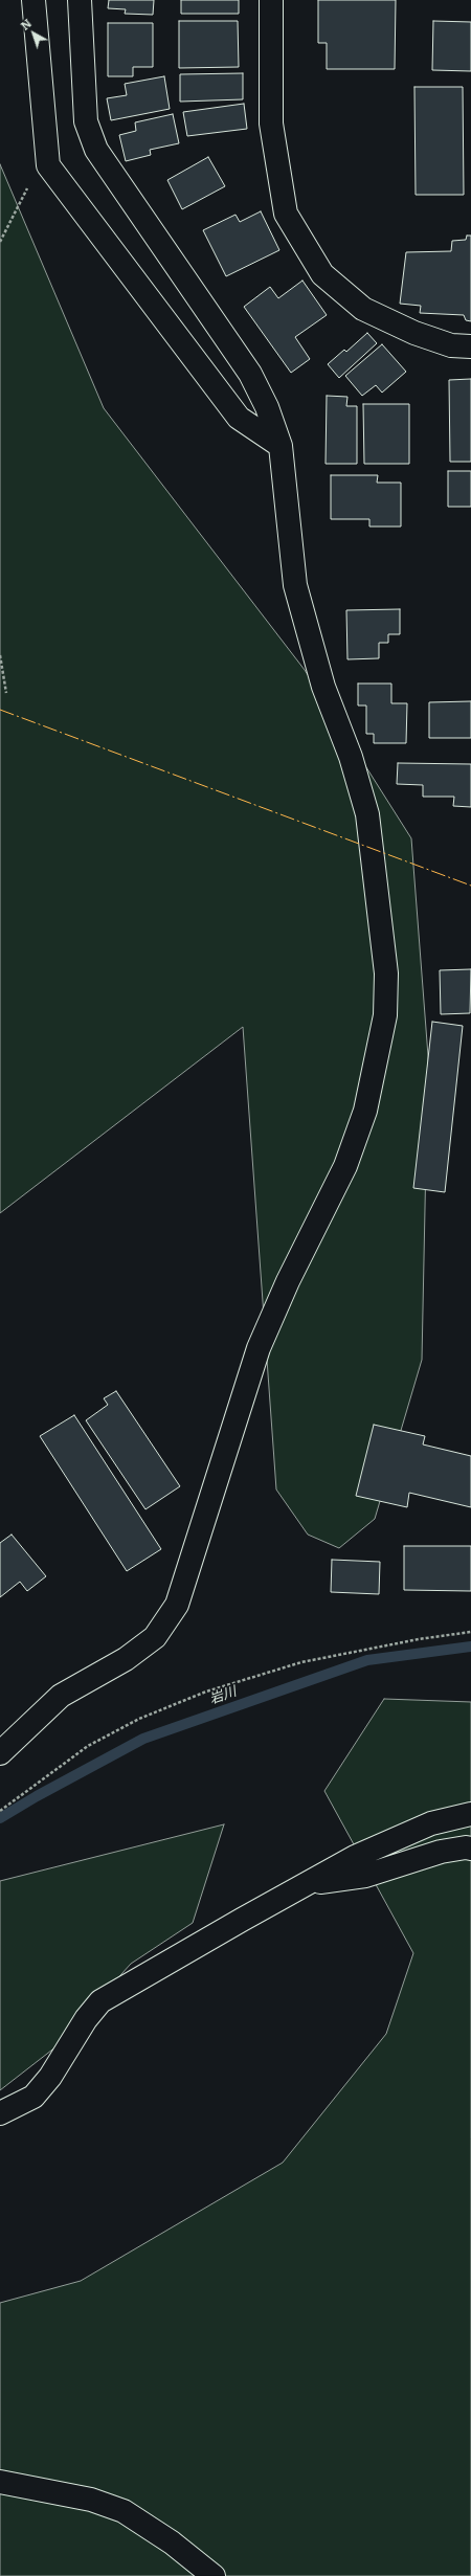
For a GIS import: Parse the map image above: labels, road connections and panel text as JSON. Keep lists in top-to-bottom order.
{
  "water": ["岩川"],
  "north": "top left"
}
